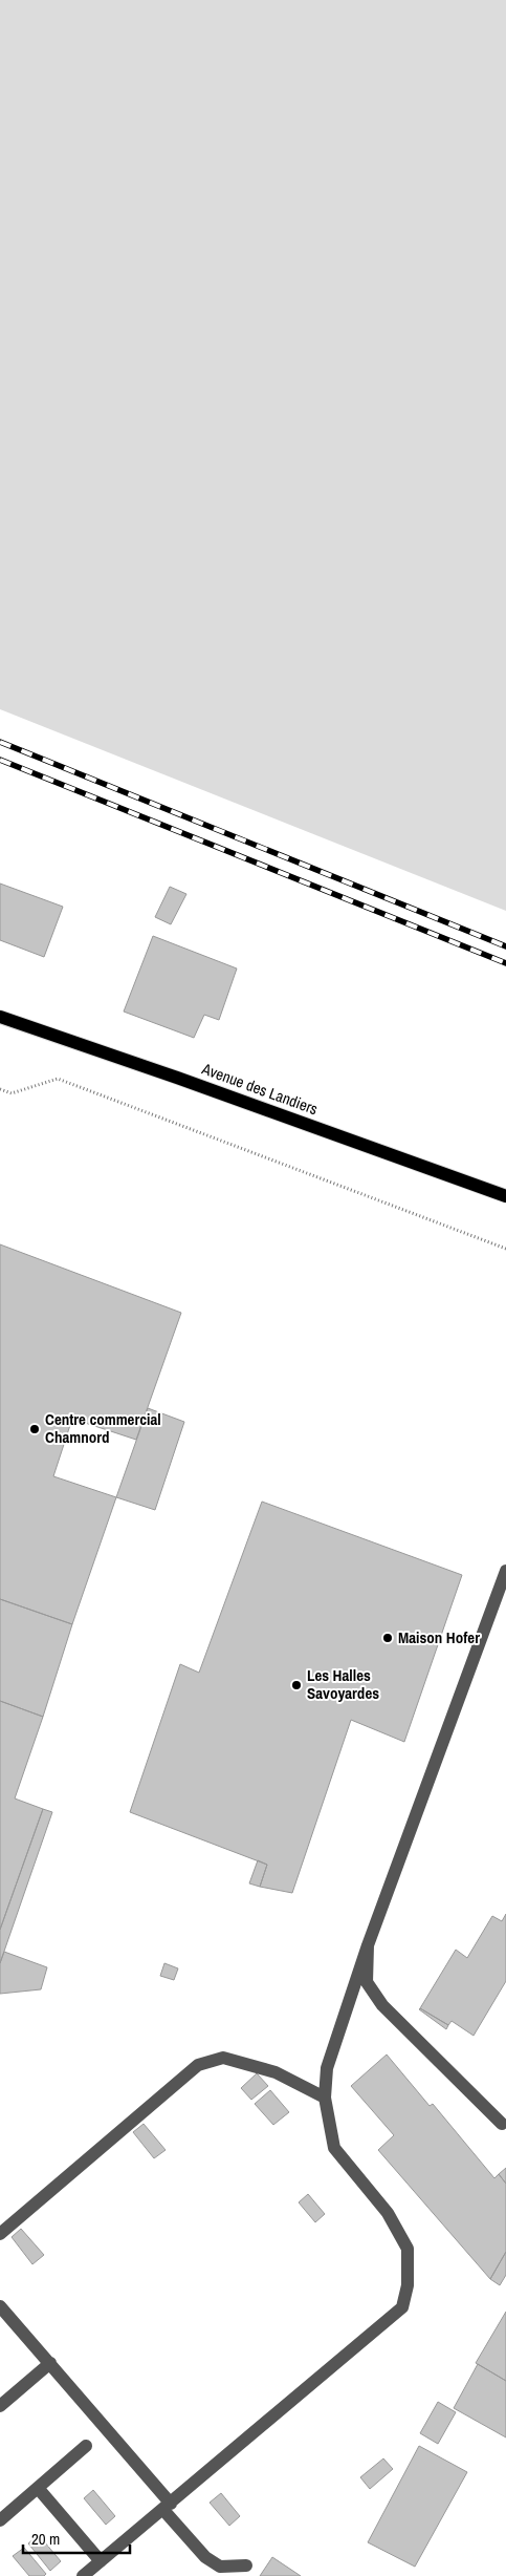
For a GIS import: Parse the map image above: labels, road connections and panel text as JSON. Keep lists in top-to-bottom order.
{
  "streets": {
    "main road": ["Avenue des Landiers"]
  },
  "places": ["Centre commercial Chamnord", "Maison Hofer", "Les Halles Savoyardes"],
  "scale_bar": "20 m"
}
